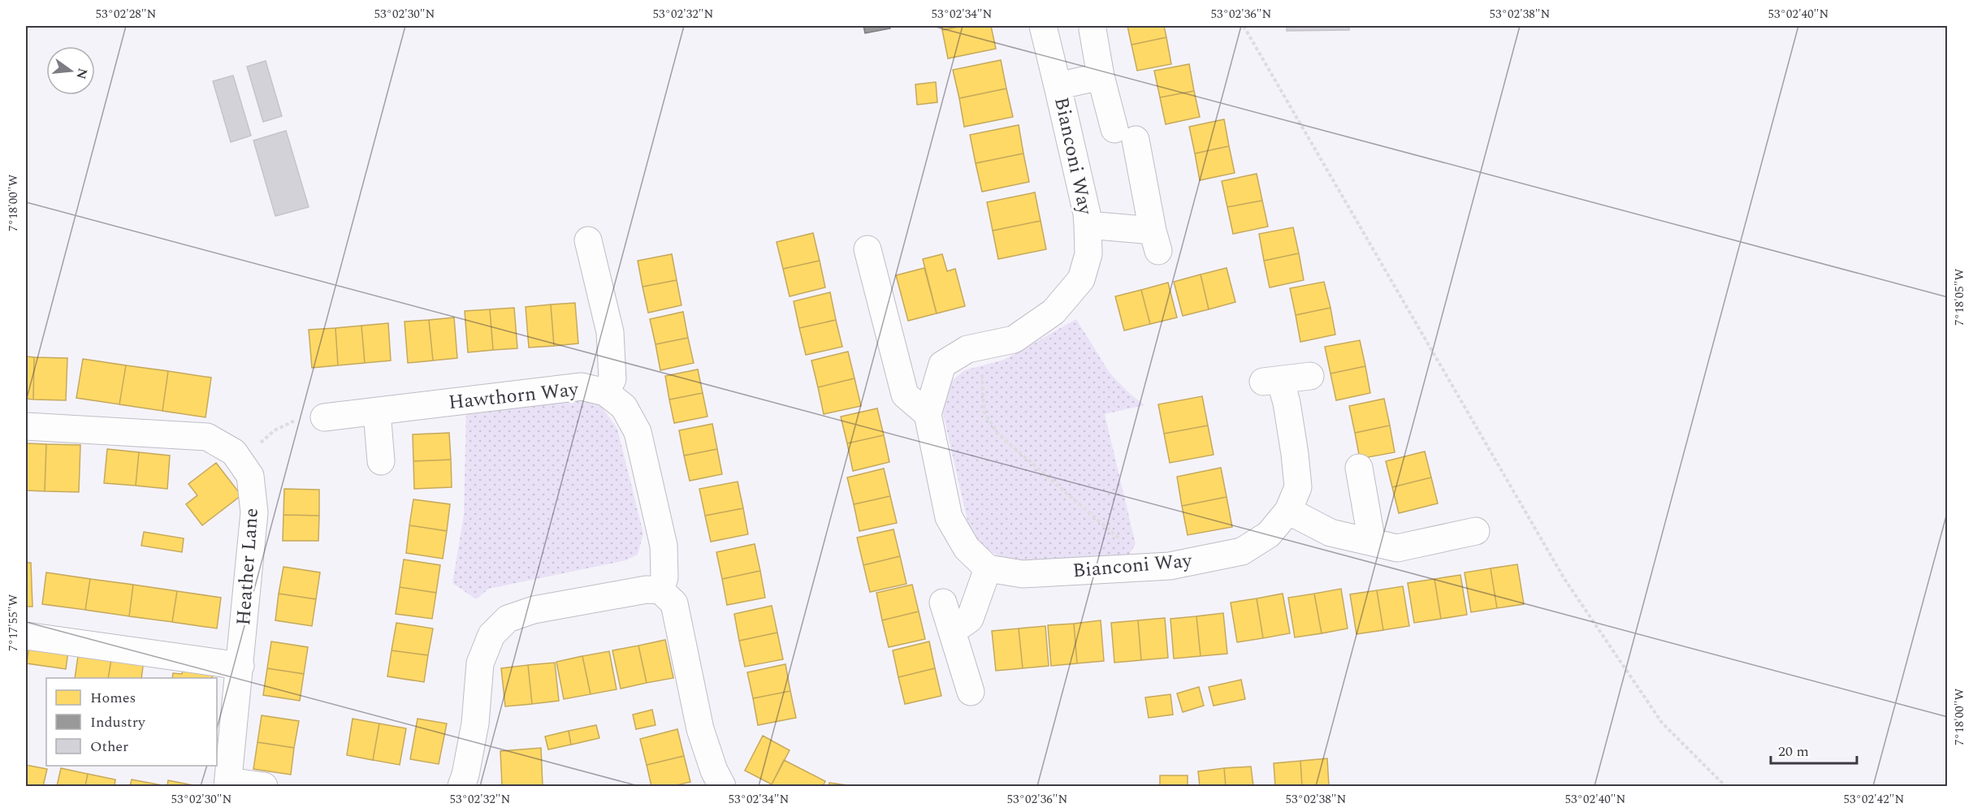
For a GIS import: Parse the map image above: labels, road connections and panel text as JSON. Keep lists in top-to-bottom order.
{
  "streets": {
    "street": ["Bianconi Way", "Hawthorn Way", "Heather Lane"]
  },
  "legend": ["Homes", "Industry", "Other"],
  "scale_bar": "20 m",
  "north": "right",
  "coordinates": [
    "53°02'28\"N",
    "53°02'30\"N",
    "53°02'32\"N",
    "53°02'34\"N",
    "53°02'36\"N",
    "53°02'38\"N",
    "53°02'40\"N",
    "7°18'00\"W",
    "7°18'05\"W",
    "7°17'55\"W",
    "53°02'42\"N"
  ]
}
